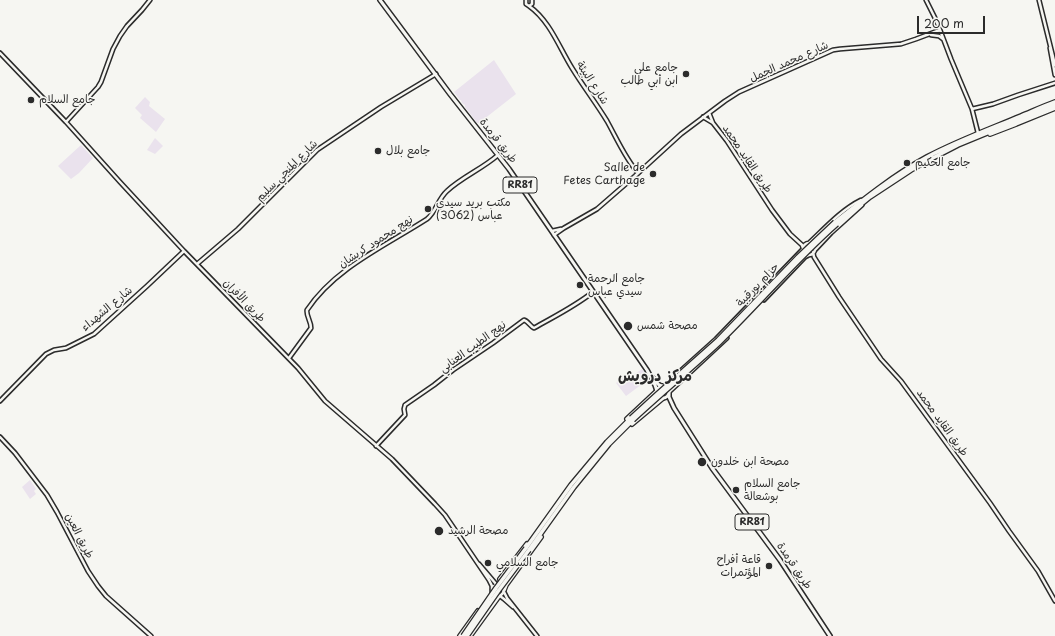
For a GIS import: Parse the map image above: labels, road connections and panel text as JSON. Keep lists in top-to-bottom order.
{
  "streets": {
    "highway": ["حزام بورقيبة"],
    "main road": ["طريق قرمدة", "RR81"],
    "street": [
      "شارع محمد الجمل",
      "شارع البيئة",
      "طريق القايد محمد",
      "شارع المنجي سليم",
      "نهج محمود كريشان",
      "طريق الأفران",
      "شارع الشهداء",
      "نهج الطيب العنابي",
      "طريق العين"
    ]
  },
  "crossings": [
    ["شارع محمد الجمل", "شارع البيئة"],
    ["شارع محمد الجمل", "طريق قرمدة"],
    ["شارع محمد الجمل", "طريق القايد محمد"],
    ["طريق قرمدة", "شارع المنجي سليم"],
    ["طريق قرمدة", "RR81"],
    ["طريق قرمدة", "نهج محمود كريشان"],
    ["طريق قرمدة", "حزام بورقيبة"],
    ["طريق قرمدة", "نهج الطيب العنابي"],
    ["طريق القايد محمد", "حزام بورقيبة"],
    ["شارع المنجي سليم", "طريق الأفران"],
    ["RR81", "حزام بورقيبة"],
    ["نهج محمود كريشان", "طريق الأفران"],
    ["طريق الأفران", "شارع الشهداء"],
    ["طريق الأفران", "نهج الطيب العنابي"]
  ],
  "districts": ["مركز درويش"],
  "places": [
    "جامع علي ابن أبي طالب",
    "جامع السلام",
    "جامع بلال",
    "جامع الحكيم",
    "Salle de Fetes Carthage",
    "مكتب بريد سيدي عباس (3062)",
    "جامع الرحمة سيدي عباس",
    "مصحة شمس",
    "مصحة ابن خلدون",
    "جامع السلام بوشعالة",
    "مصحة الرشيد",
    "جامع السلامي",
    "قاعة أفراح المؤتمرات"
  ],
  "scale_bar": "200 m"
}
